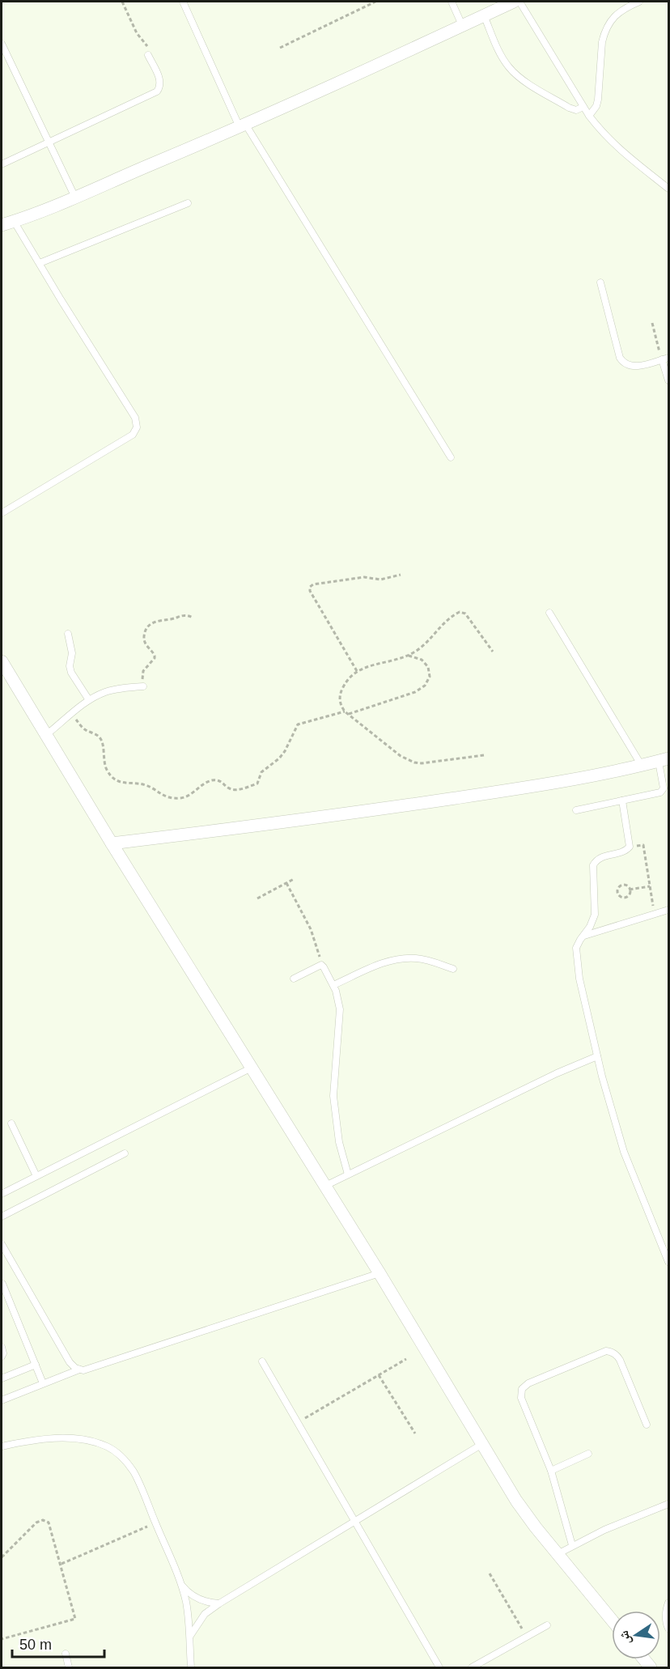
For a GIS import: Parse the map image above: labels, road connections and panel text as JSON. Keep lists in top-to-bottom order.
{
  "scale_bar": "50 m",
  "north": "left"
}
